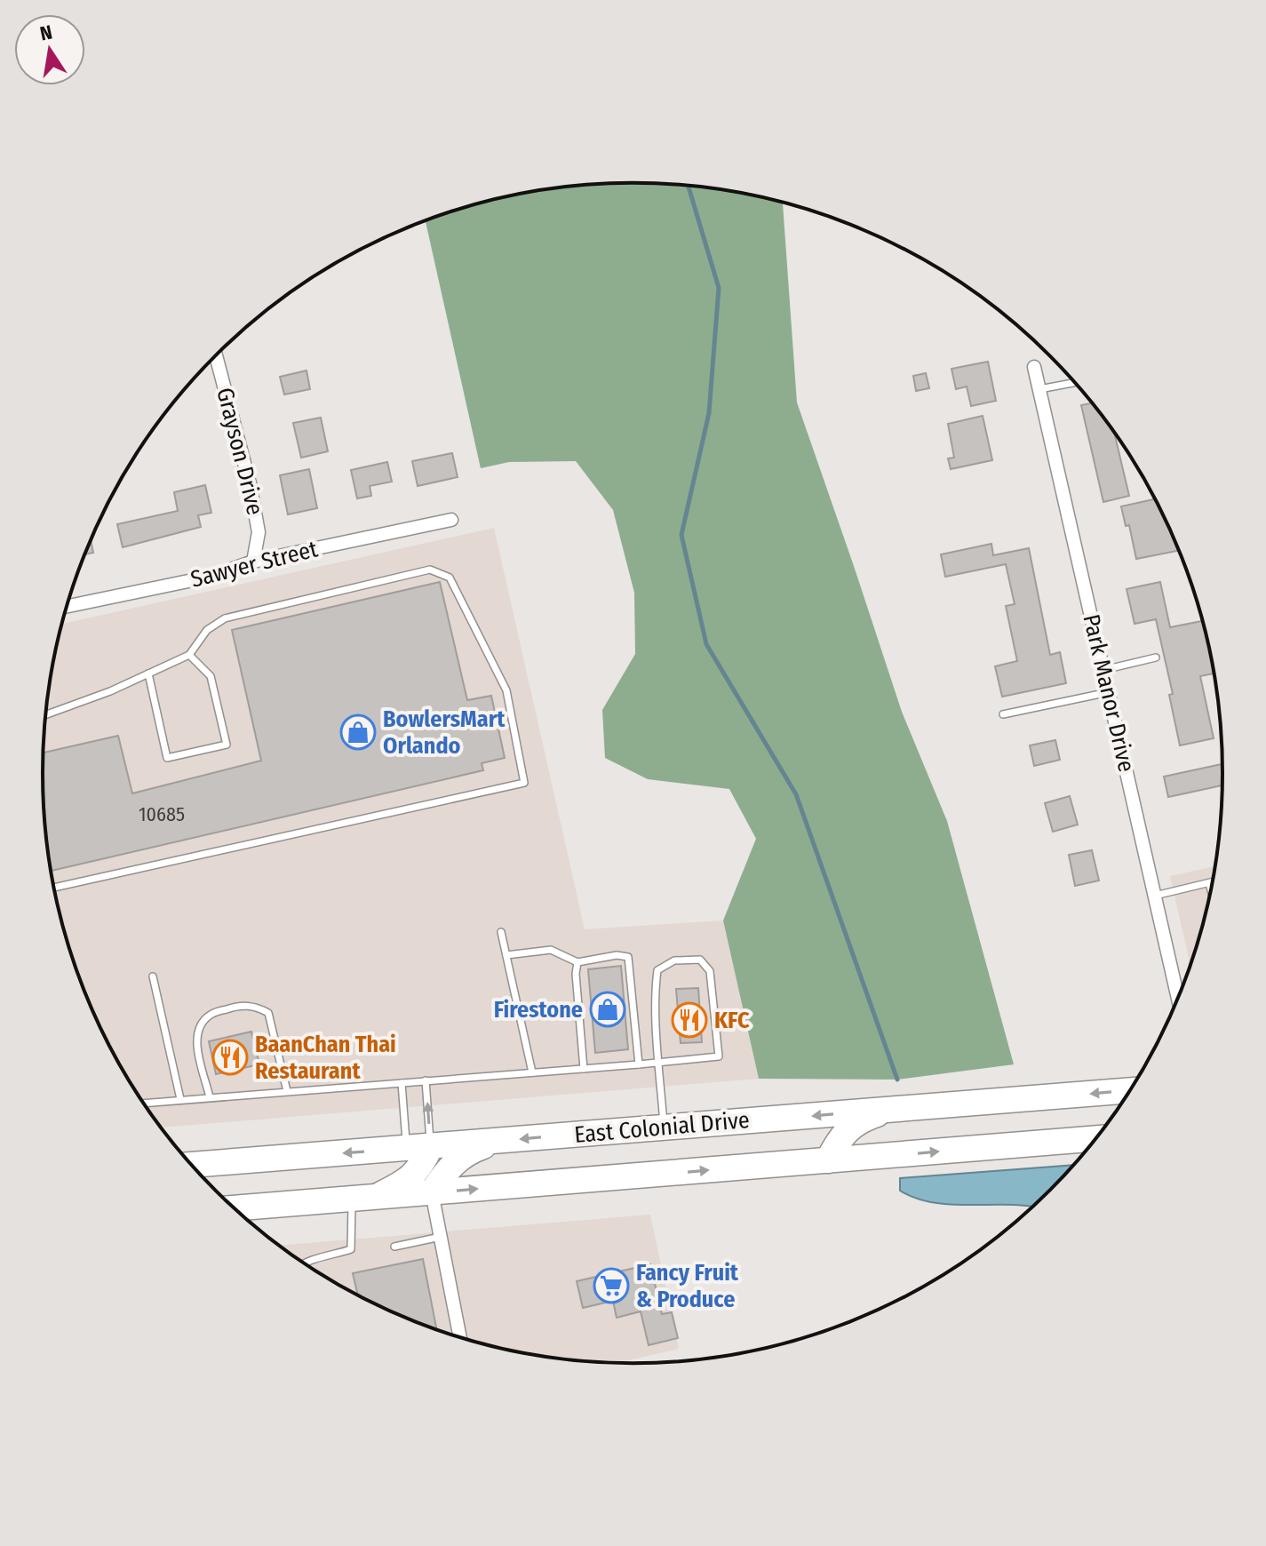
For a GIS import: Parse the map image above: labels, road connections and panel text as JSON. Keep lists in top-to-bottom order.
{
  "streets": {
    "highway": ["East Colonial Drive"],
    "street": ["Grayson Drive", "Sawyer Street", "Park Manor Drive"]
  },
  "crossings": [
    ["Grayson Drive", "Sawyer Street"]
  ],
  "places": {
    "shop": ["BowlersMart Orlando", "Firestone"],
    "restaurant": ["KFC", "BaanChan Thai Restaurant"],
    "supermarket": ["Fancy Fruit & Produce"]
  },
  "house_numbers": ["10685"],
  "north": "top"
}
